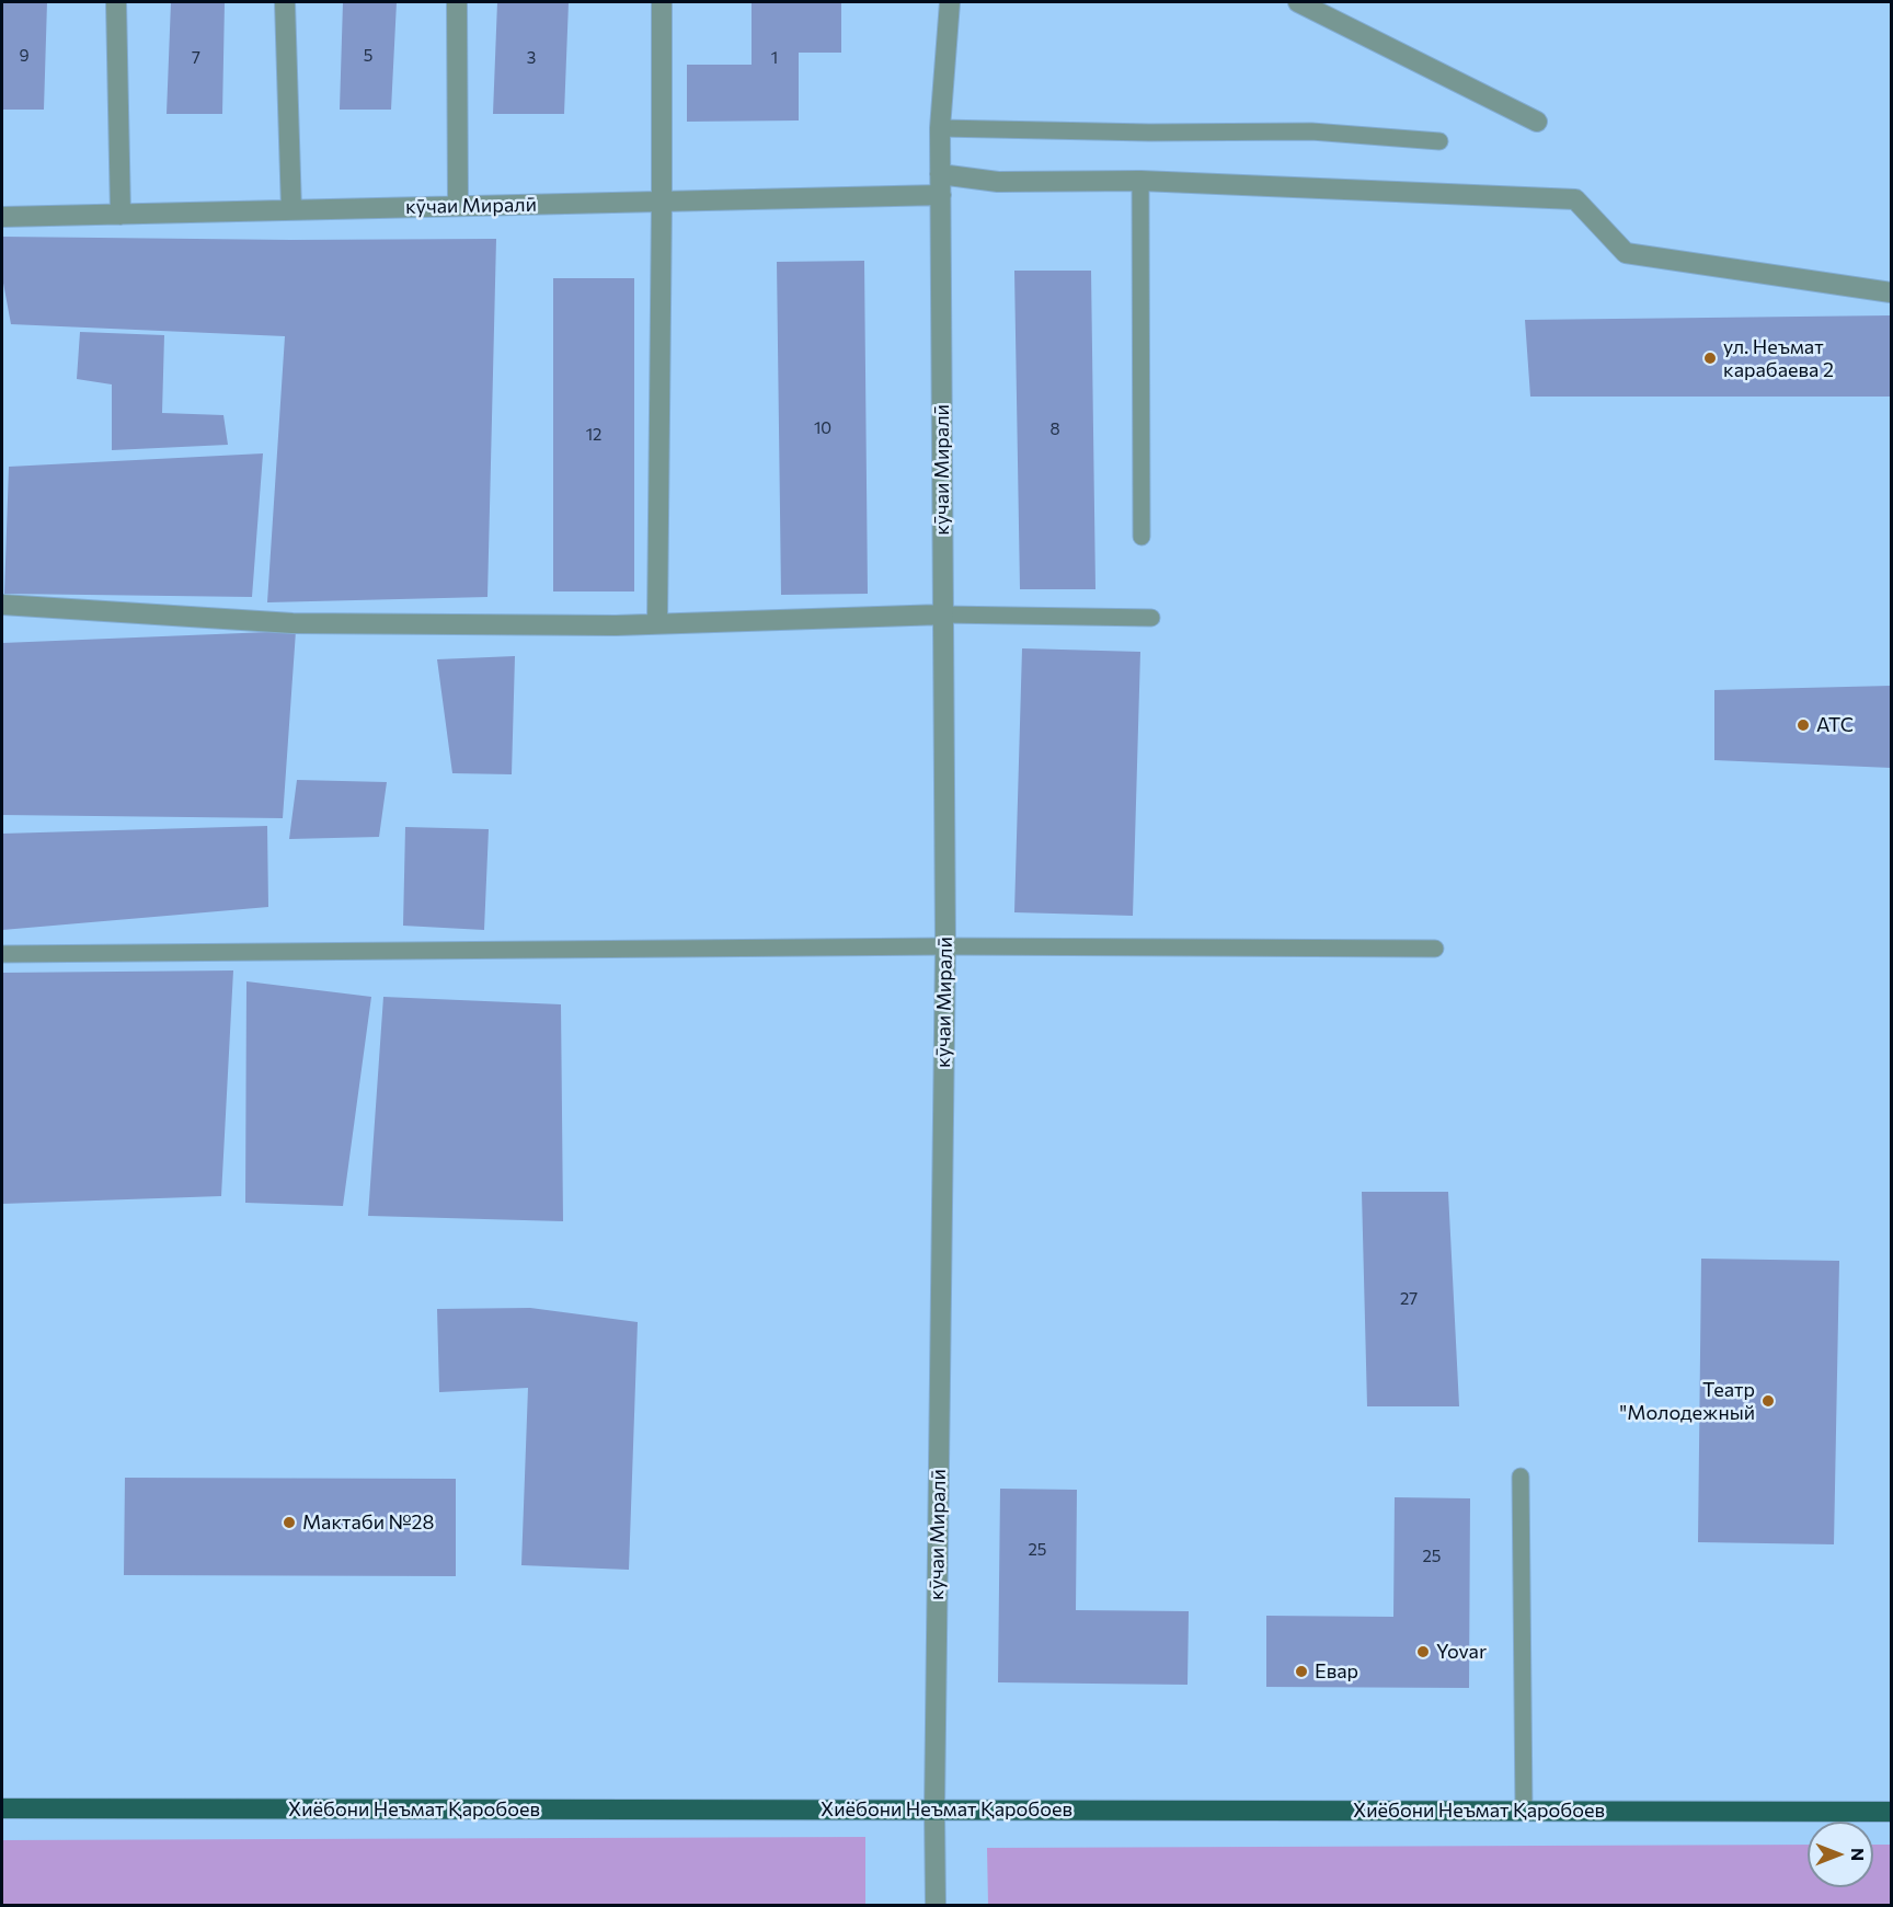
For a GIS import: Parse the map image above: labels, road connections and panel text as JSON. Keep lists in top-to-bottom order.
{
  "streets": {
    "highway": ["Хиёбони Неъмат Қаробоев"],
    "street": ["кӯчаи Миралӣ"]
  },
  "crossings": [
    ["кӯчаи Миралӣ", "Хиёбони Неъмат Қаробоев"]
  ],
  "places": [
    "ул. Неъмат карабаева 2",
    "АТС",
    "Театр \"Молодежный",
    "Мактаби №28",
    "Yovar",
    "Евар"
  ],
  "house_numbers": [
    "9",
    "5",
    "7",
    "3",
    "1",
    "10",
    "8",
    "12",
    "27",
    "25",
    "25"
  ],
  "north": "right"
}
